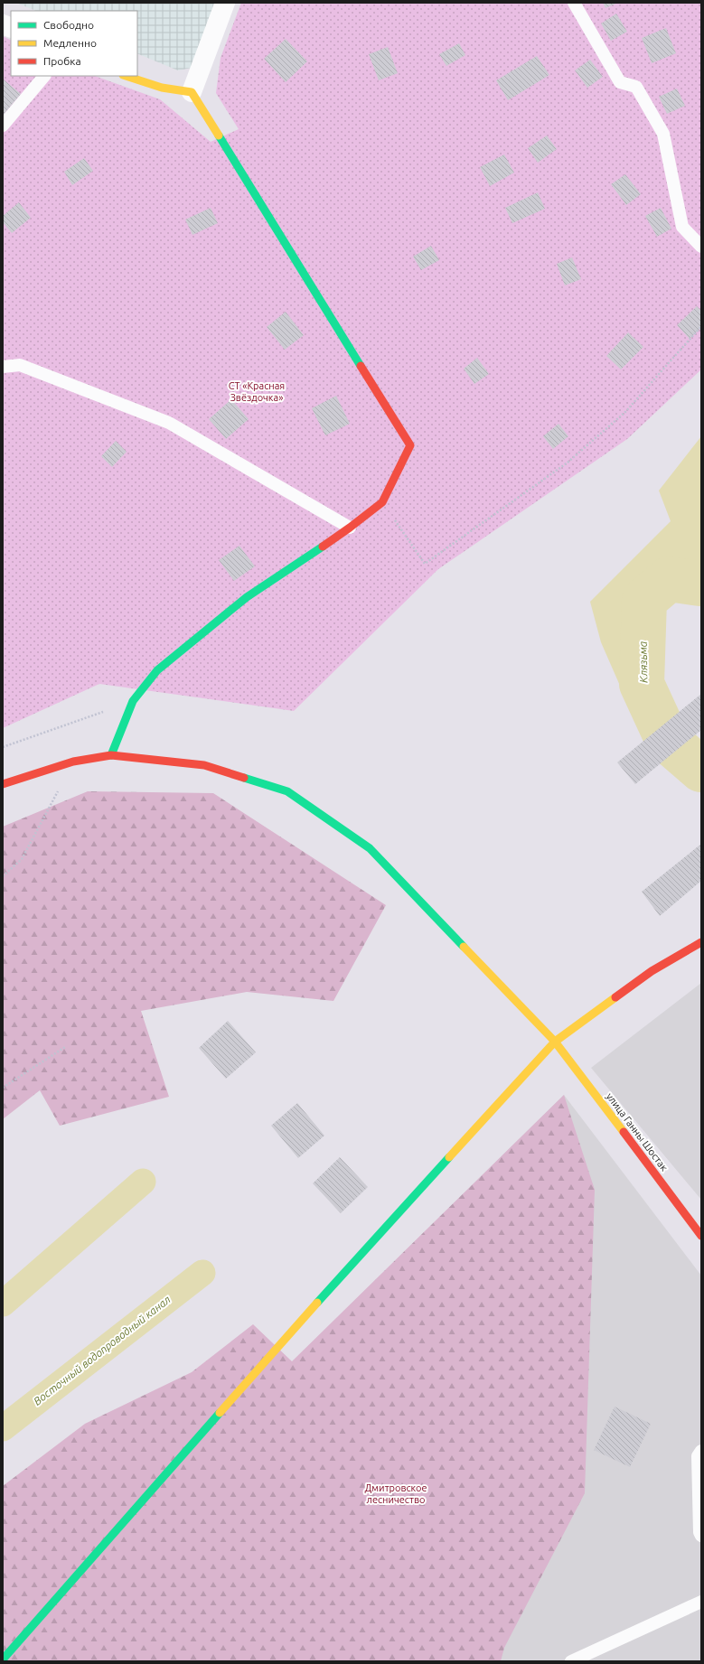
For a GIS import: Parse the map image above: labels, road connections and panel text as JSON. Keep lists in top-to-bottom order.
{
  "streets": {
    "street": ["улица Ганны Шостак"]
  },
  "water": ["Клязьма", "Восточный водопроводный канал"],
  "parks": ["СТ «Красная Звёздочка»", "Дмитровское лесничество"],
  "legend": ["Свободно", "Медленно", "Пробка"]
}
